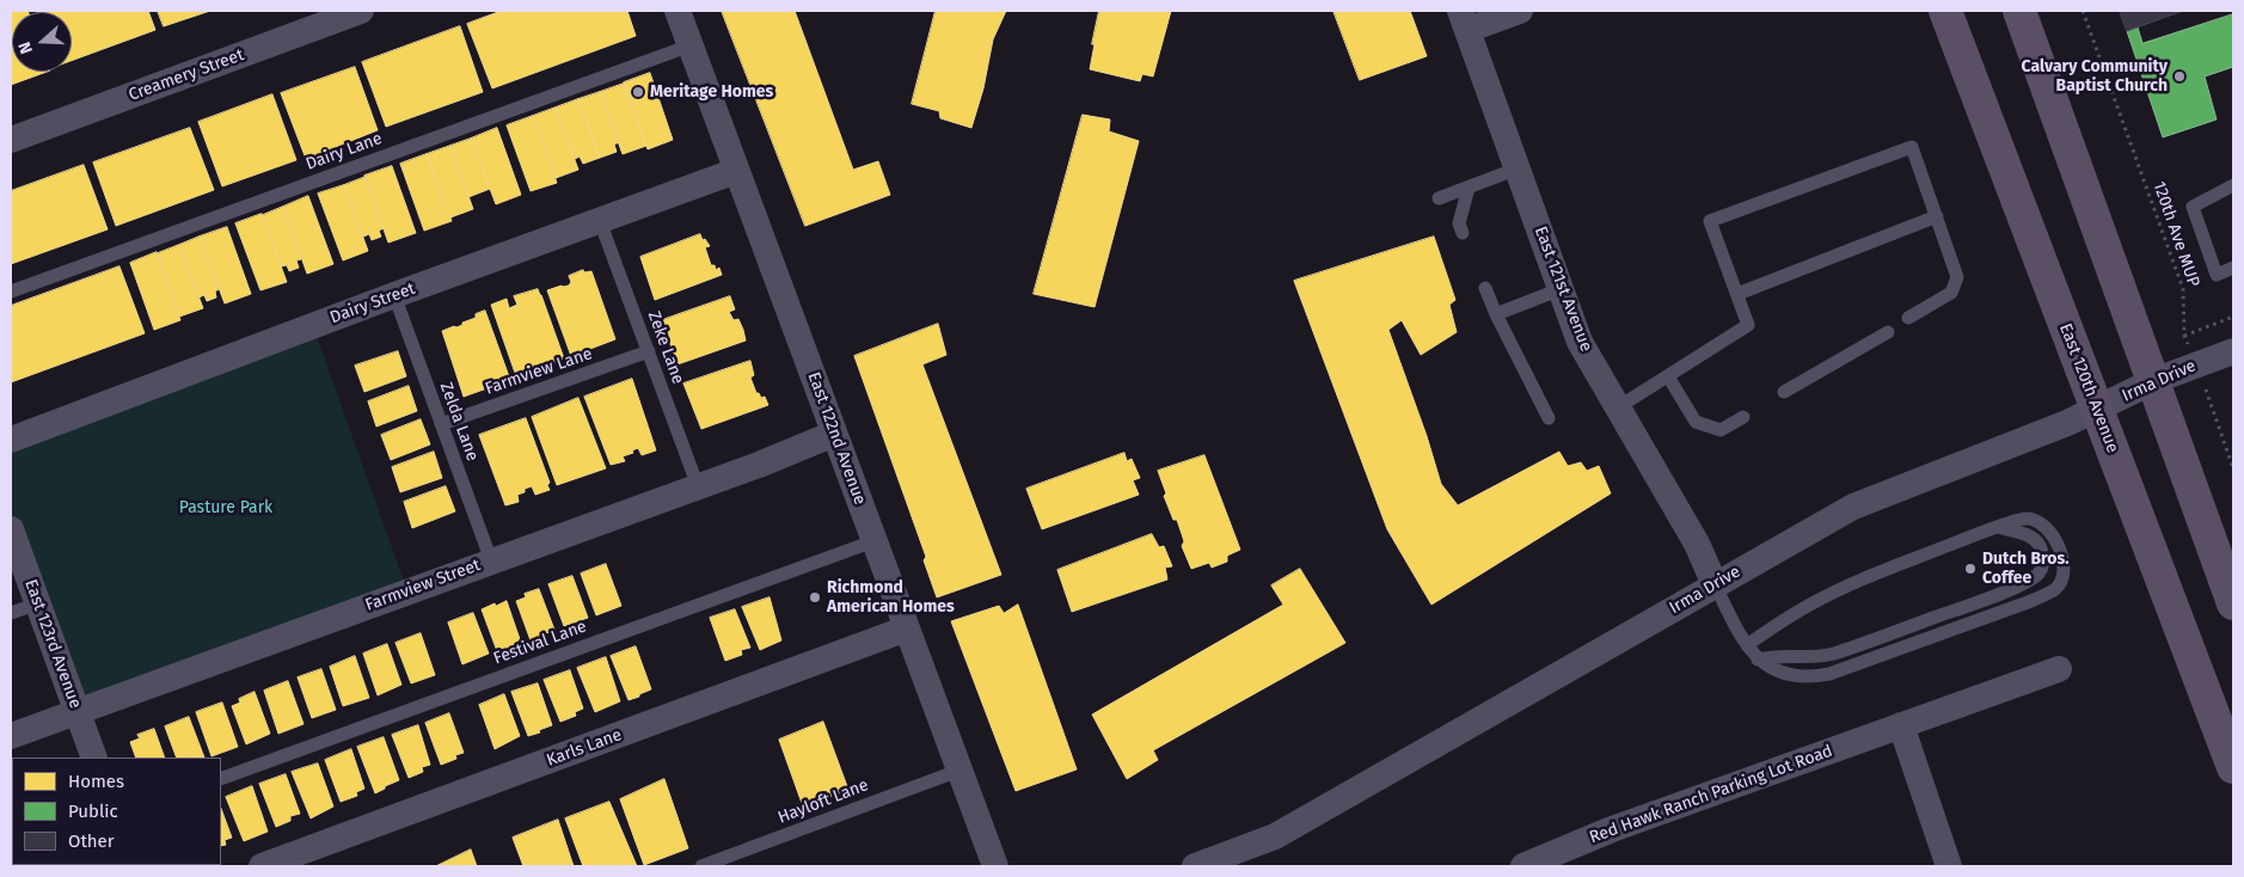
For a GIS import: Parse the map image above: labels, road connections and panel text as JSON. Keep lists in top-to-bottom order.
{
  "streets": {
    "main road": ["East 120th Avenue"],
    "street": [
      "Creamery Street",
      "East 121st Avenue",
      "Dairy Street",
      "Irma Drive",
      "East 122nd Avenue",
      "Farmview Street",
      "East 123rd Avenue",
      "Karls Lane",
      "Red Hawk Ranch Parking Lot Road"
    ],
    "lane": [
      "Dairy Lane",
      "Zeke Lane",
      "Farmview Lane",
      "Zelda Lane",
      "Festival Lane",
      "Hayloft Lane"
    ],
    "path": ["120th Ave MUP"]
  },
  "crossings": [
    ["Dairy Lane", "East 122nd Avenue"],
    ["120th Ave MUP", "Irma Drive"],
    ["East 121st Avenue", "Irma Drive"],
    ["Dairy Street", "Zeke Lane"],
    ["Dairy Street", "Zelda Lane"],
    ["Dairy Street", "East 122nd Avenue"],
    ["Zeke Lane", "Farmview Lane"],
    ["Zeke Lane", "Farmview Street"],
    ["Farmview Lane", "Zelda Lane"],
    ["Irma Drive", "East 120th Avenue"],
    ["Zelda Lane", "Farmview Street"],
    ["East 122nd Avenue", "Farmview Street"],
    ["East 122nd Avenue", "Festival Lane"],
    ["East 122nd Avenue", "Karls Lane"],
    ["East 122nd Avenue", "Hayloft Lane"],
    ["Farmview Street", "East 123rd Avenue"]
  ],
  "parks": ["Pasture Park"],
  "places": [
    "Calvary Community Baptist Church",
    "Meritage Homes",
    "Dutch Bros. Coffee",
    "Richmond American Homes"
  ],
  "legend": ["Homes", "Public", "Other"],
  "north": "left"
}
